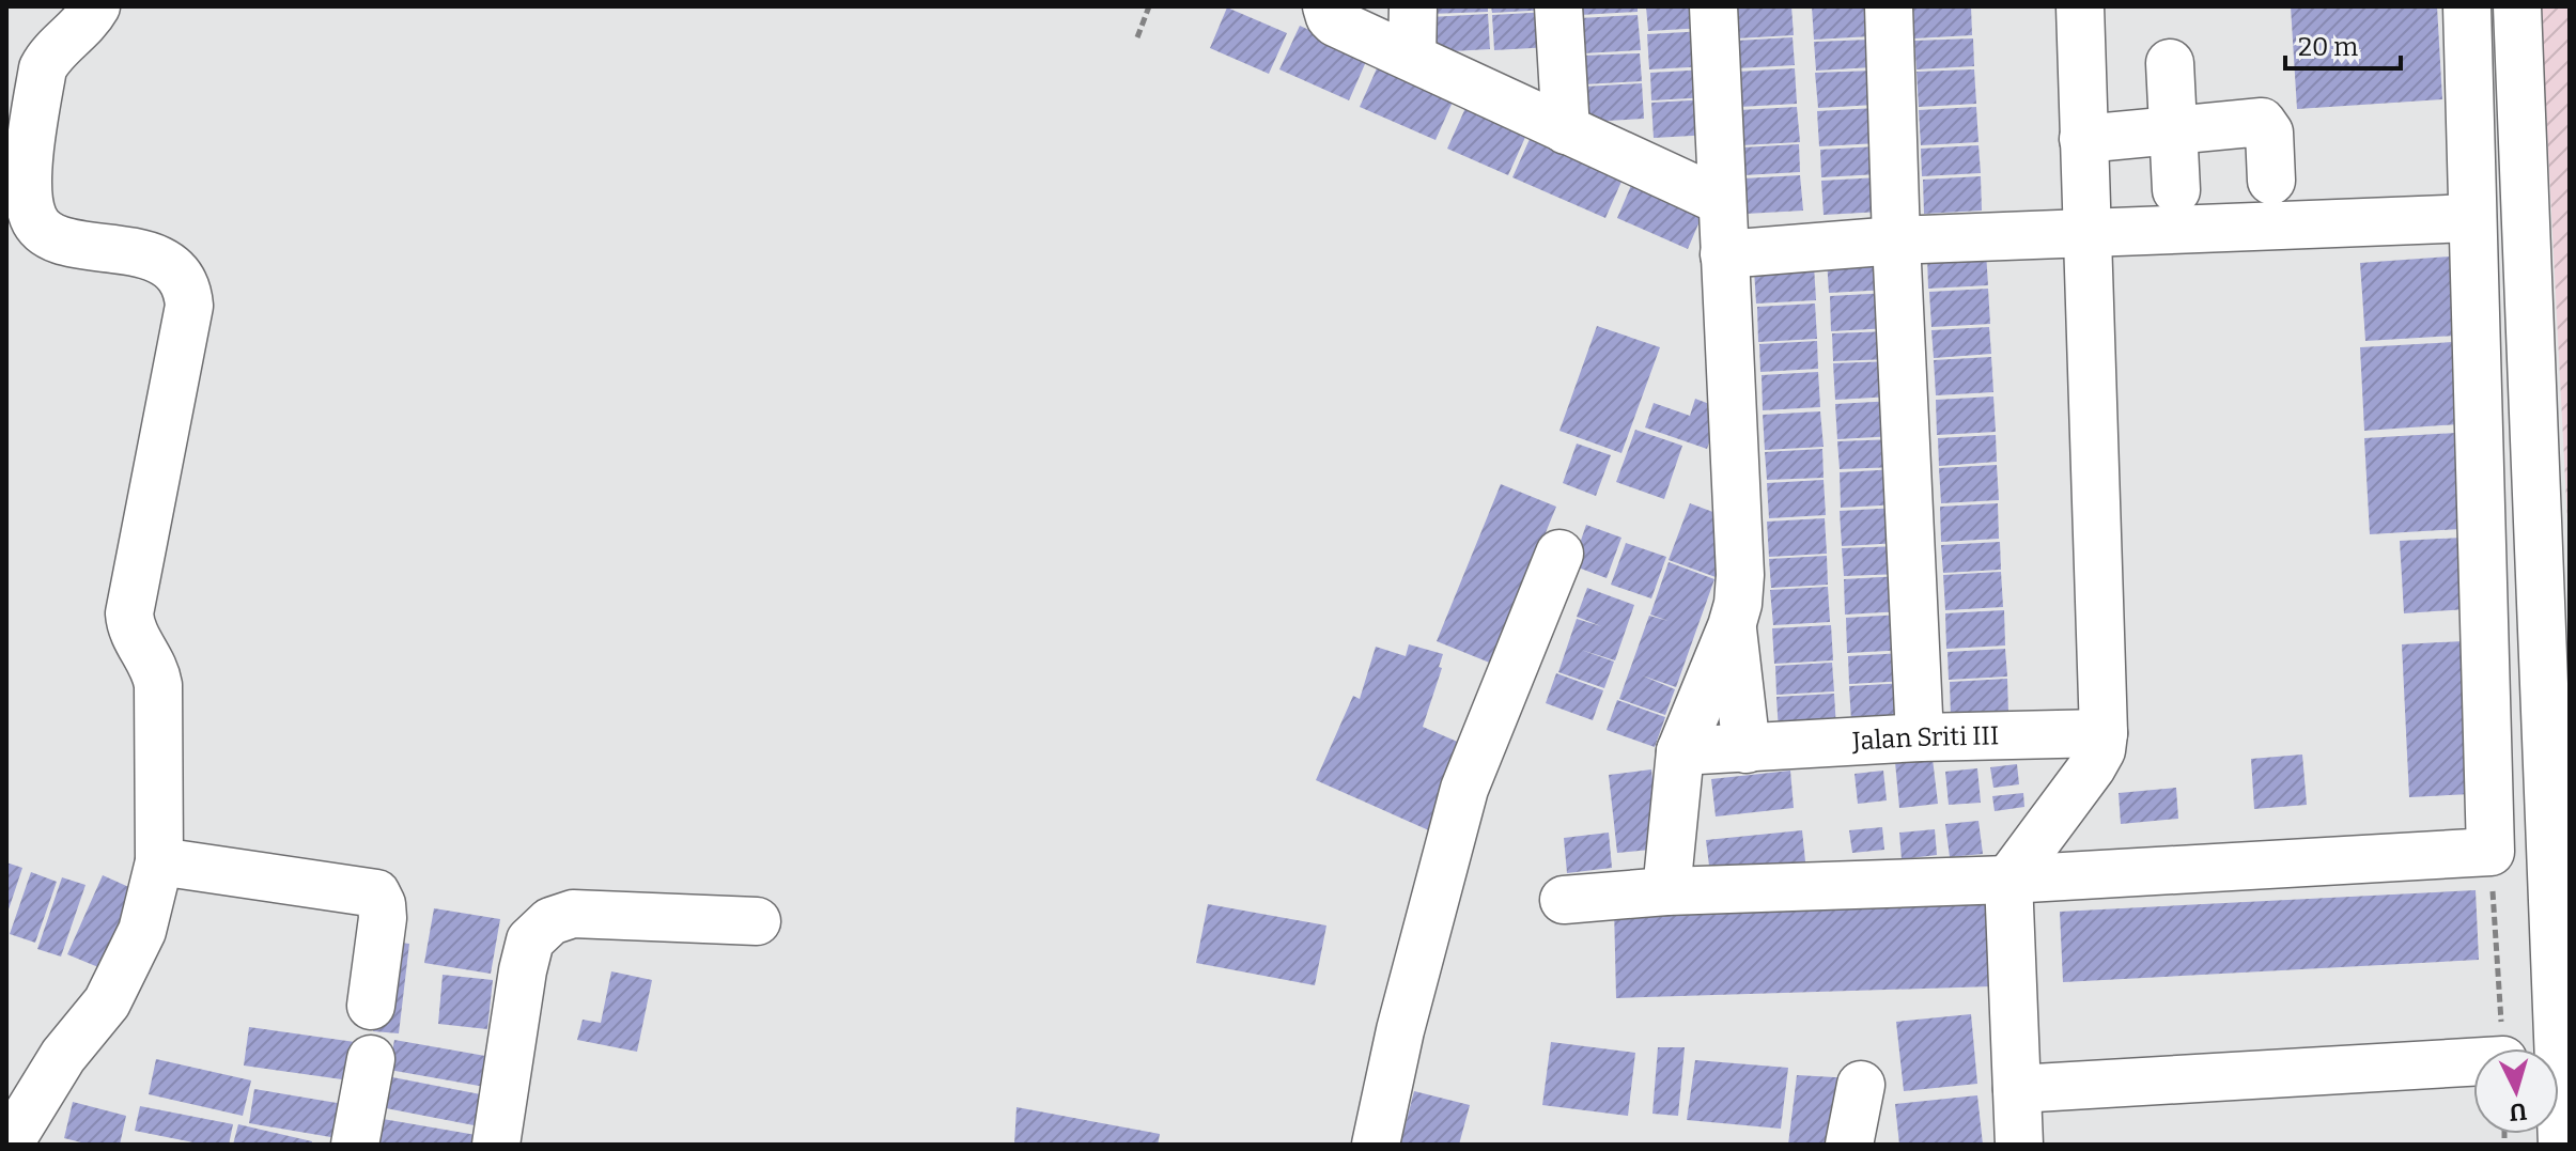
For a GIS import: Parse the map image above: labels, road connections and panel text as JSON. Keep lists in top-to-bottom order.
{
  "streets": {
    "street": ["Jalan Sriti III"]
  },
  "scale_bar": "20 m",
  "north": "bottom"
}
